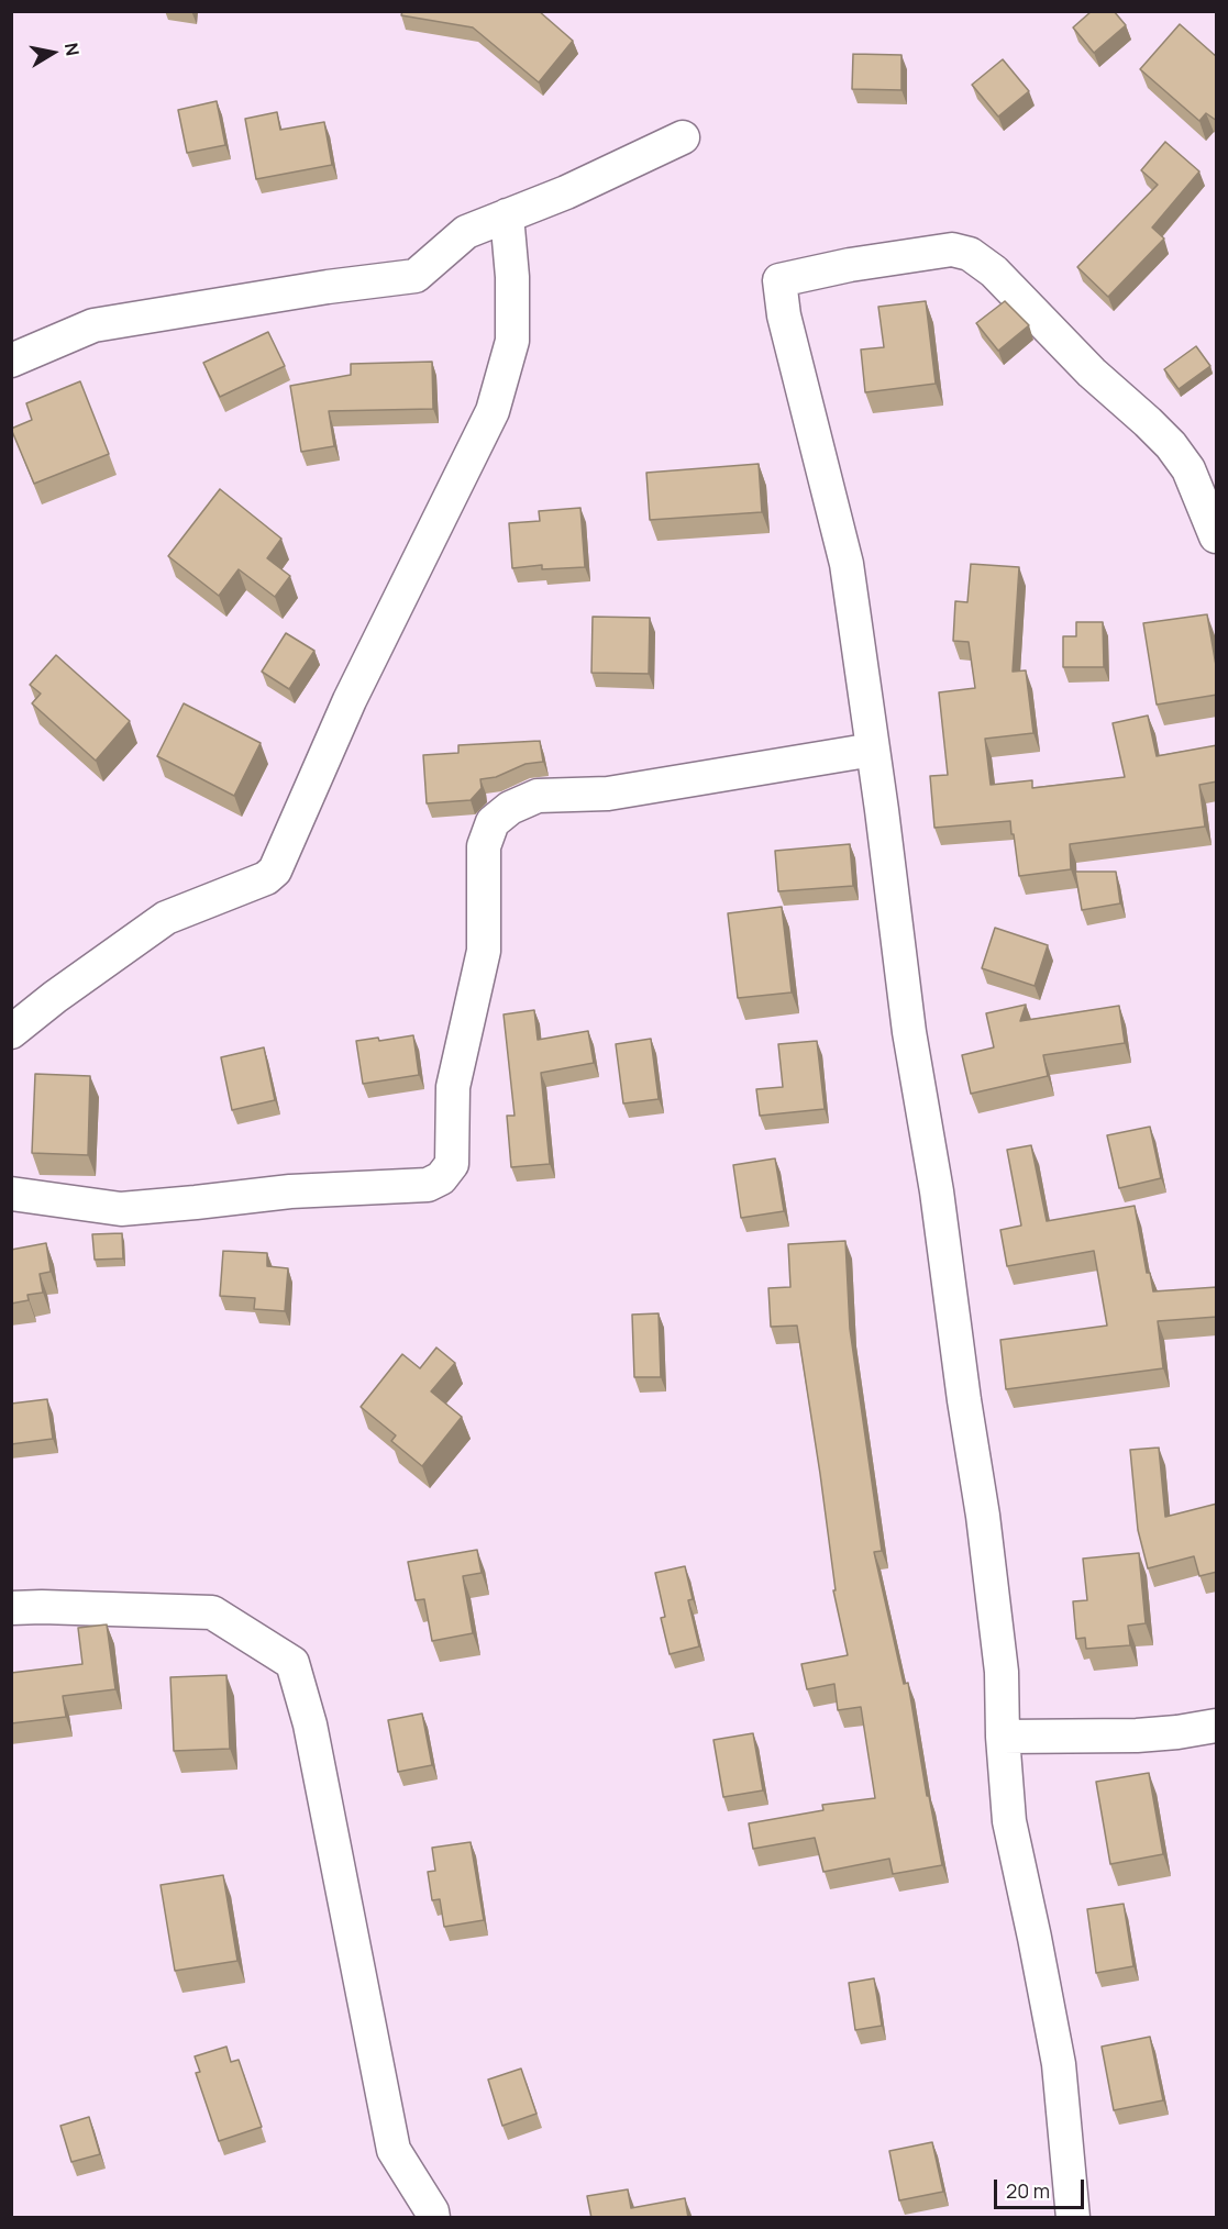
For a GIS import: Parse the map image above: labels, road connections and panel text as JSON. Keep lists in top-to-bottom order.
{
  "scale_bar": "20 m",
  "north": "right"
}
